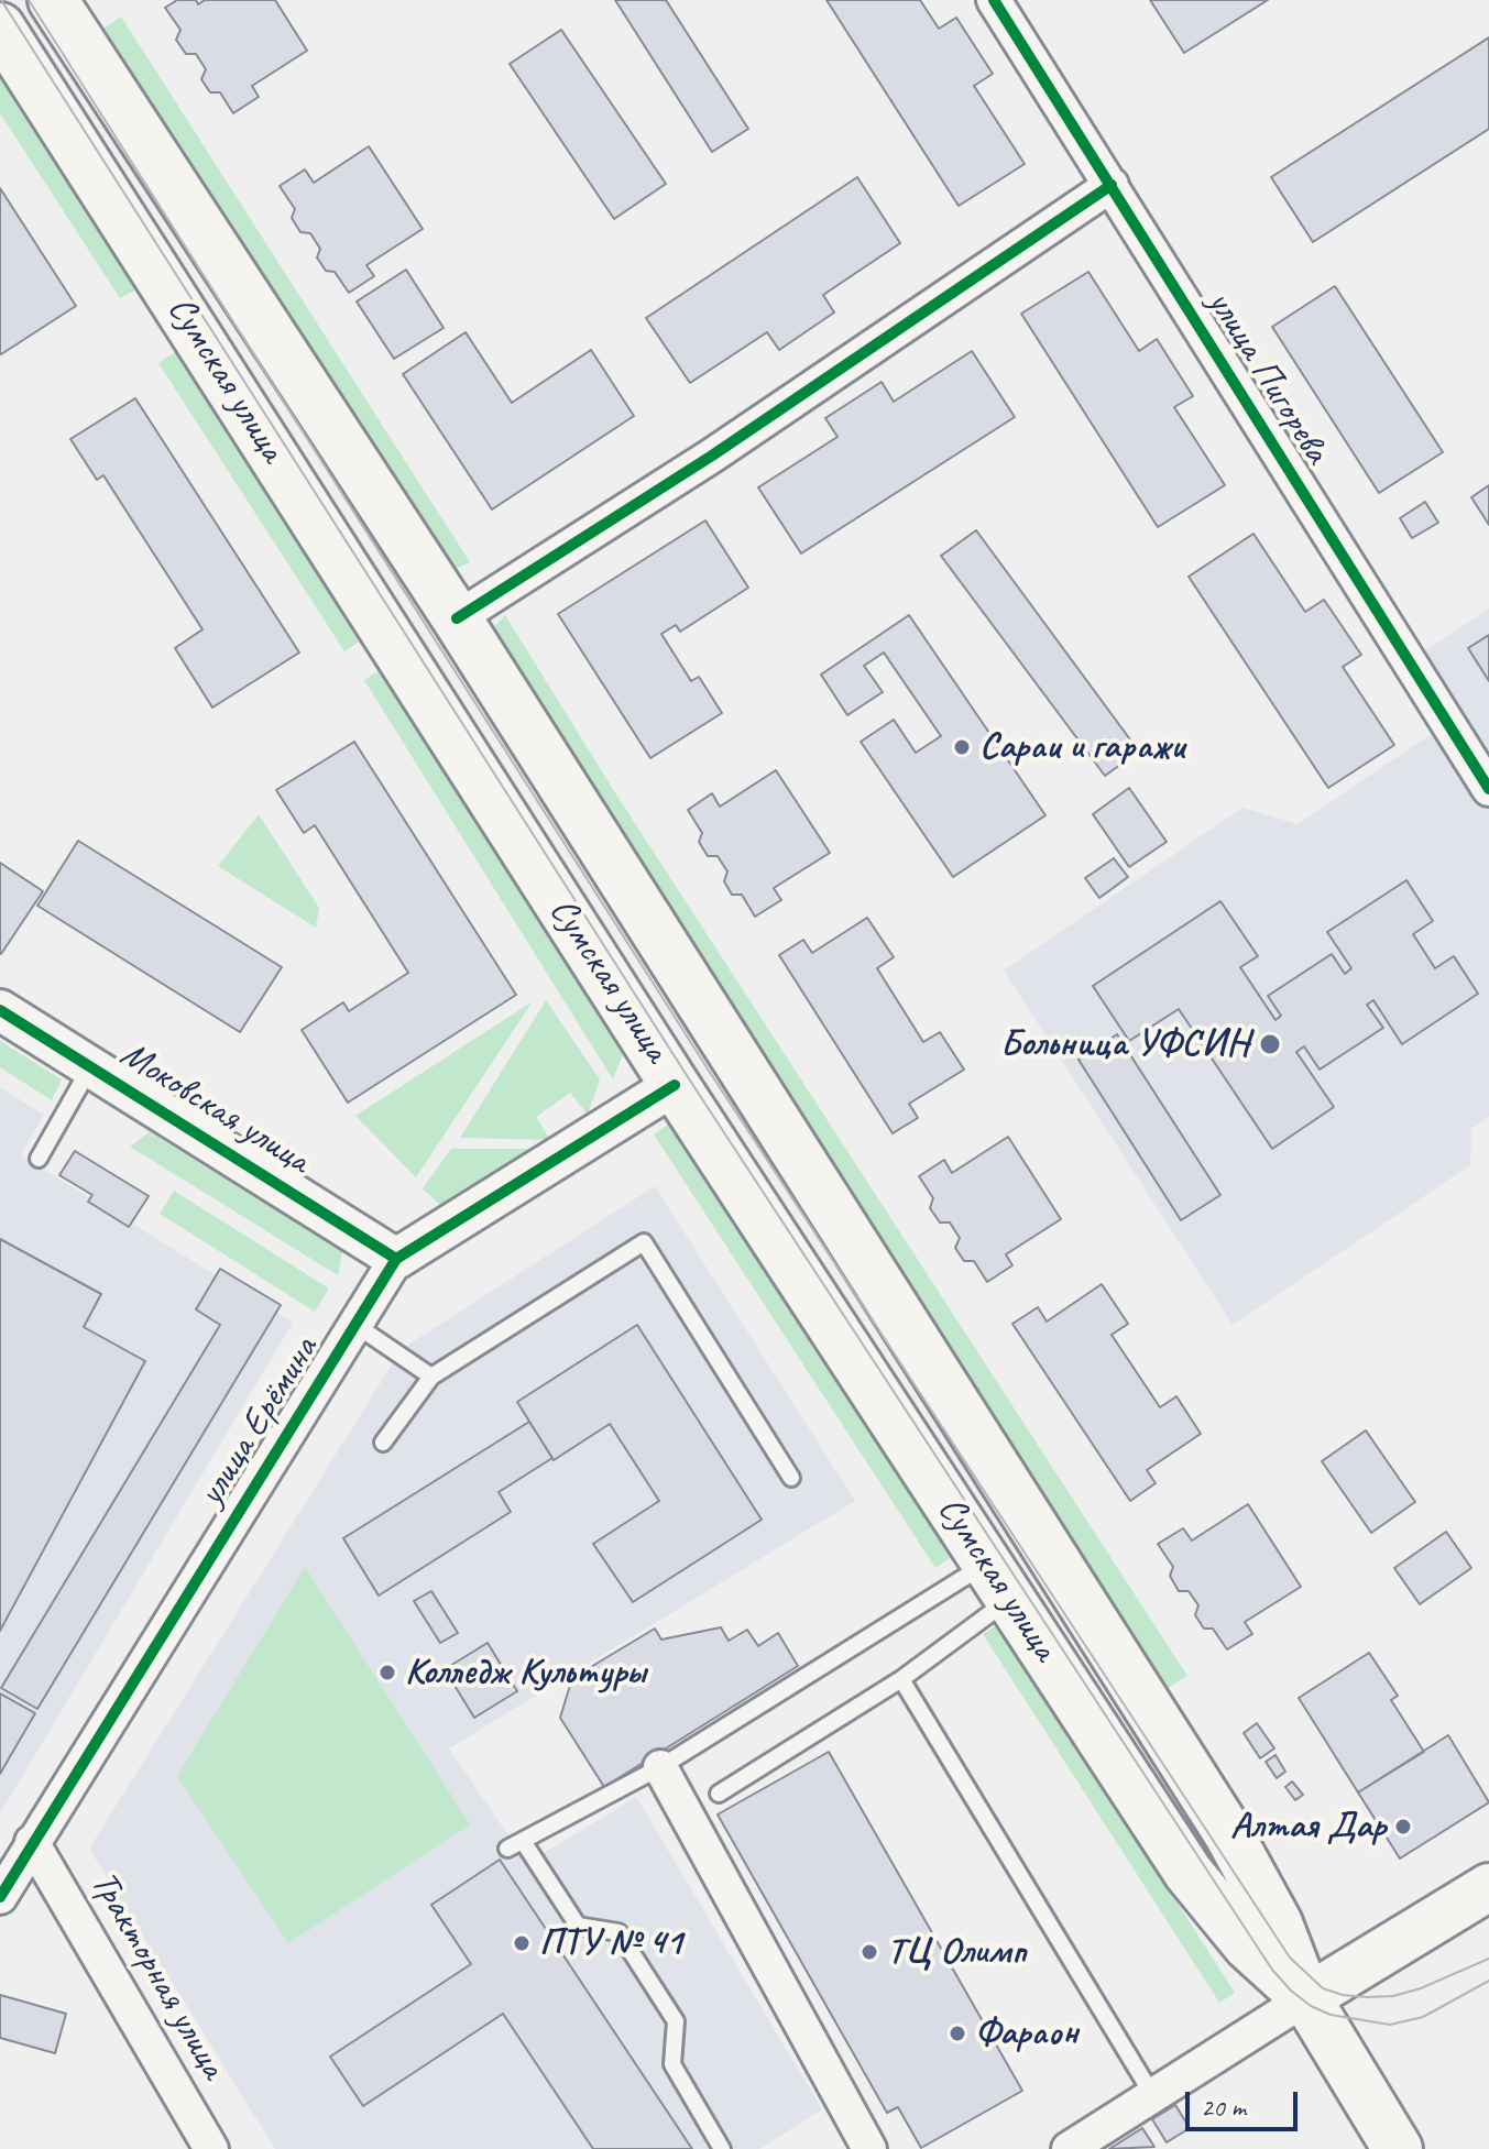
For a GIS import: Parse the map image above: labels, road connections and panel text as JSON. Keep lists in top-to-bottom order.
{
  "streets": {
    "main road": ["Сумская улица"],
    "street": [
      "улица Пигорева",
      "Моковская улица",
      "улица Ерёмина",
      "Тракторная улица"
    ]
  },
  "crossings": [
    ["Сумская улица", "улица Ерёмина"],
    ["Моковская улица", "улица Ерёмина"],
    ["улица Ерёмина", "Тракторная улица"]
  ],
  "places": [
    "Сараи и гаражи",
    "Больница УФСИН",
    "Колледж Культуры",
    "Алтая Дар",
    "ПТУ № 41",
    "ТЦ Олимп",
    "Фараон"
  ],
  "scale_bar": "20 m"
}
